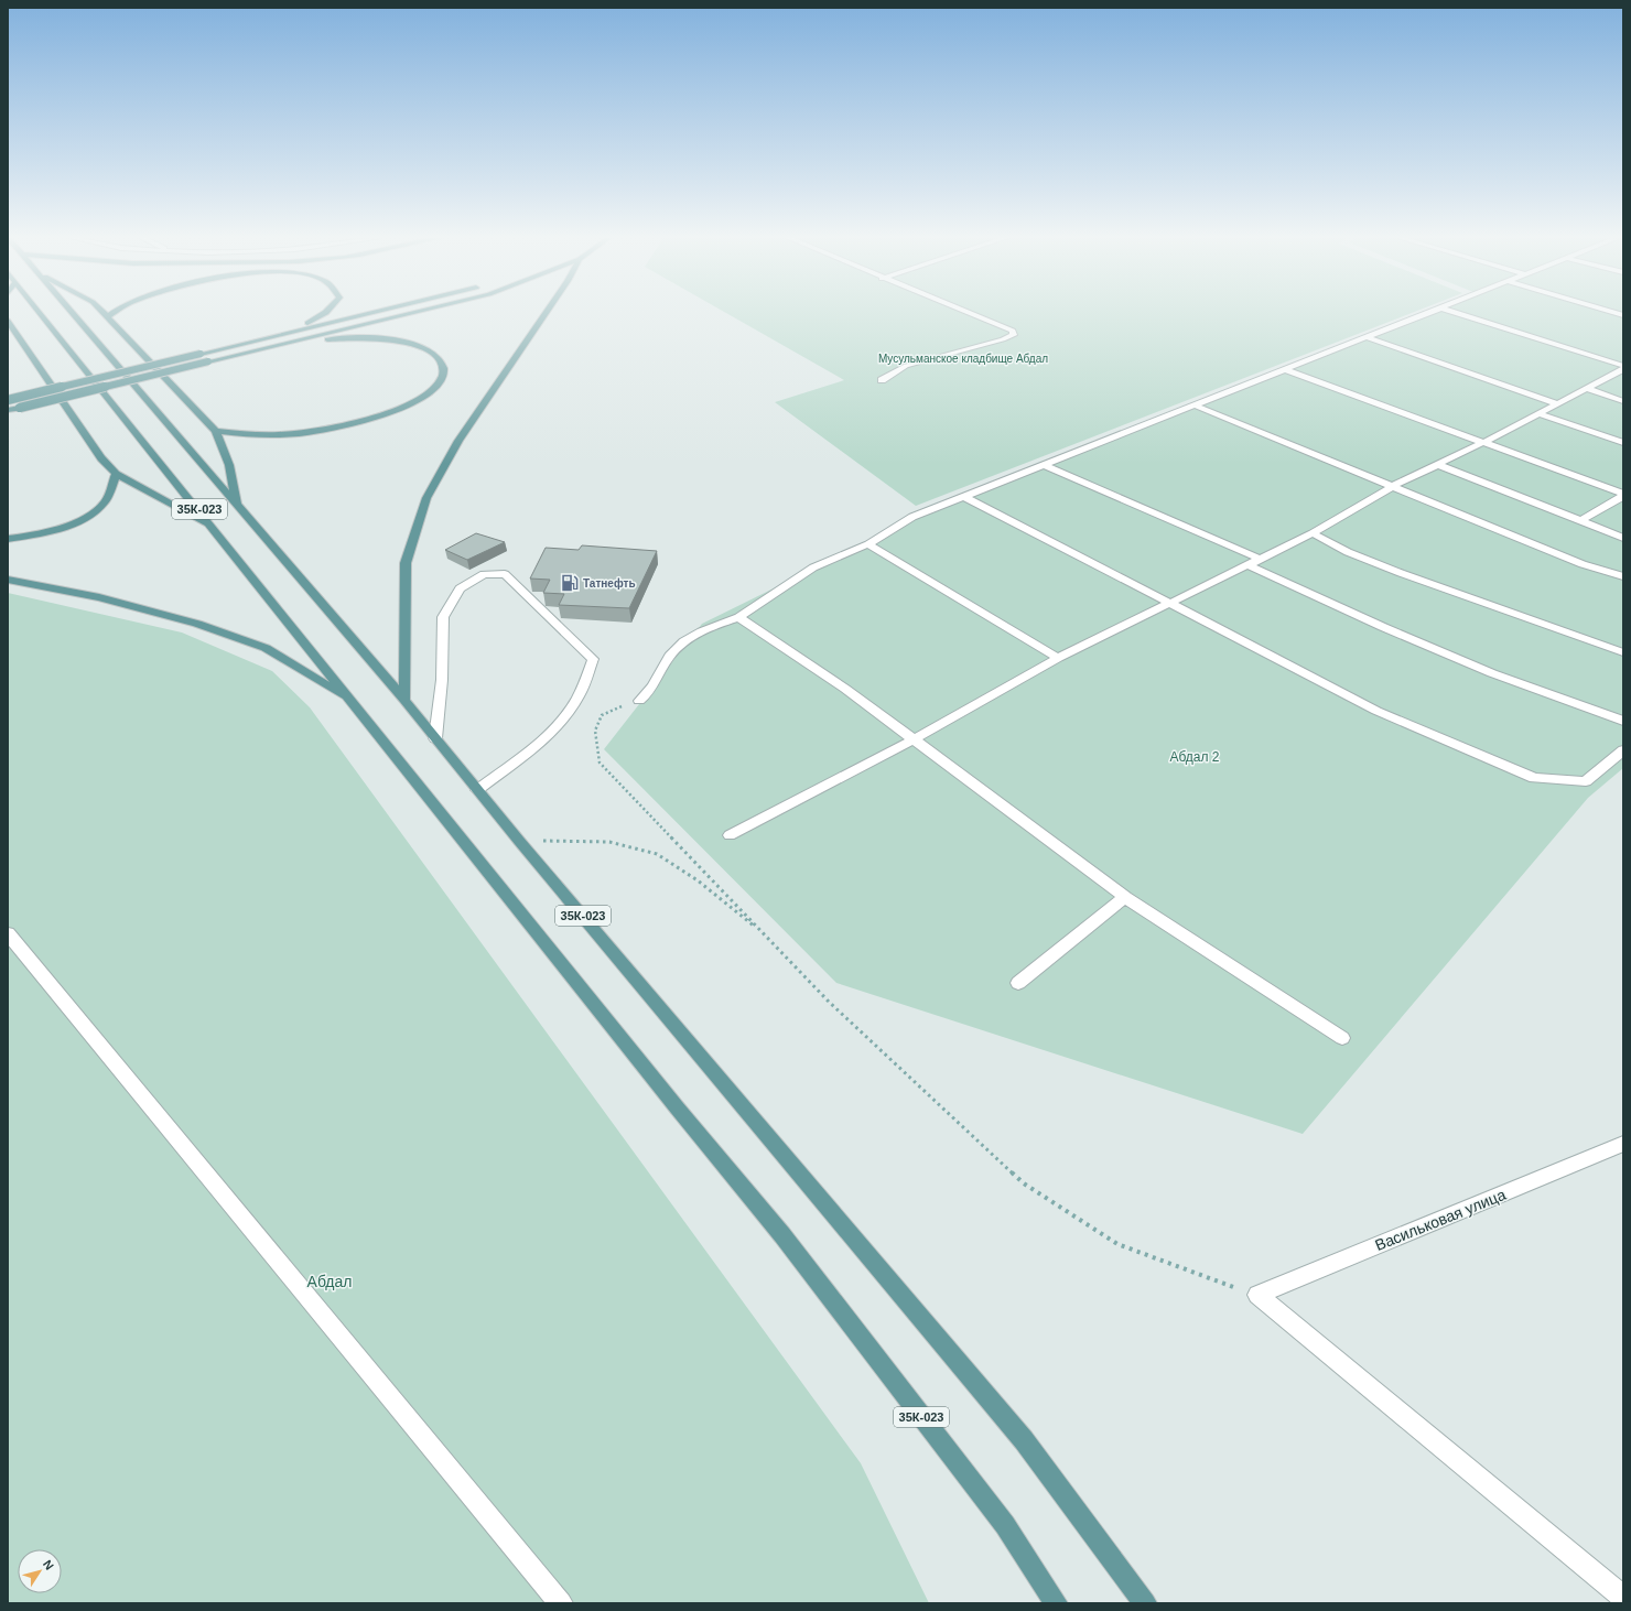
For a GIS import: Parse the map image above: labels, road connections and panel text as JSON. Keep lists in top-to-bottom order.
{
  "streets": {
    "main road": ["35К-023"],
    "street": ["Васильковая улица"]
  },
  "parks": ["Мусульманское кладбище Абдал", "Абдал 2", "Абдал"],
  "places": {
    "fuel station": ["Татнефть"]
  },
  "north": "top right"
}
